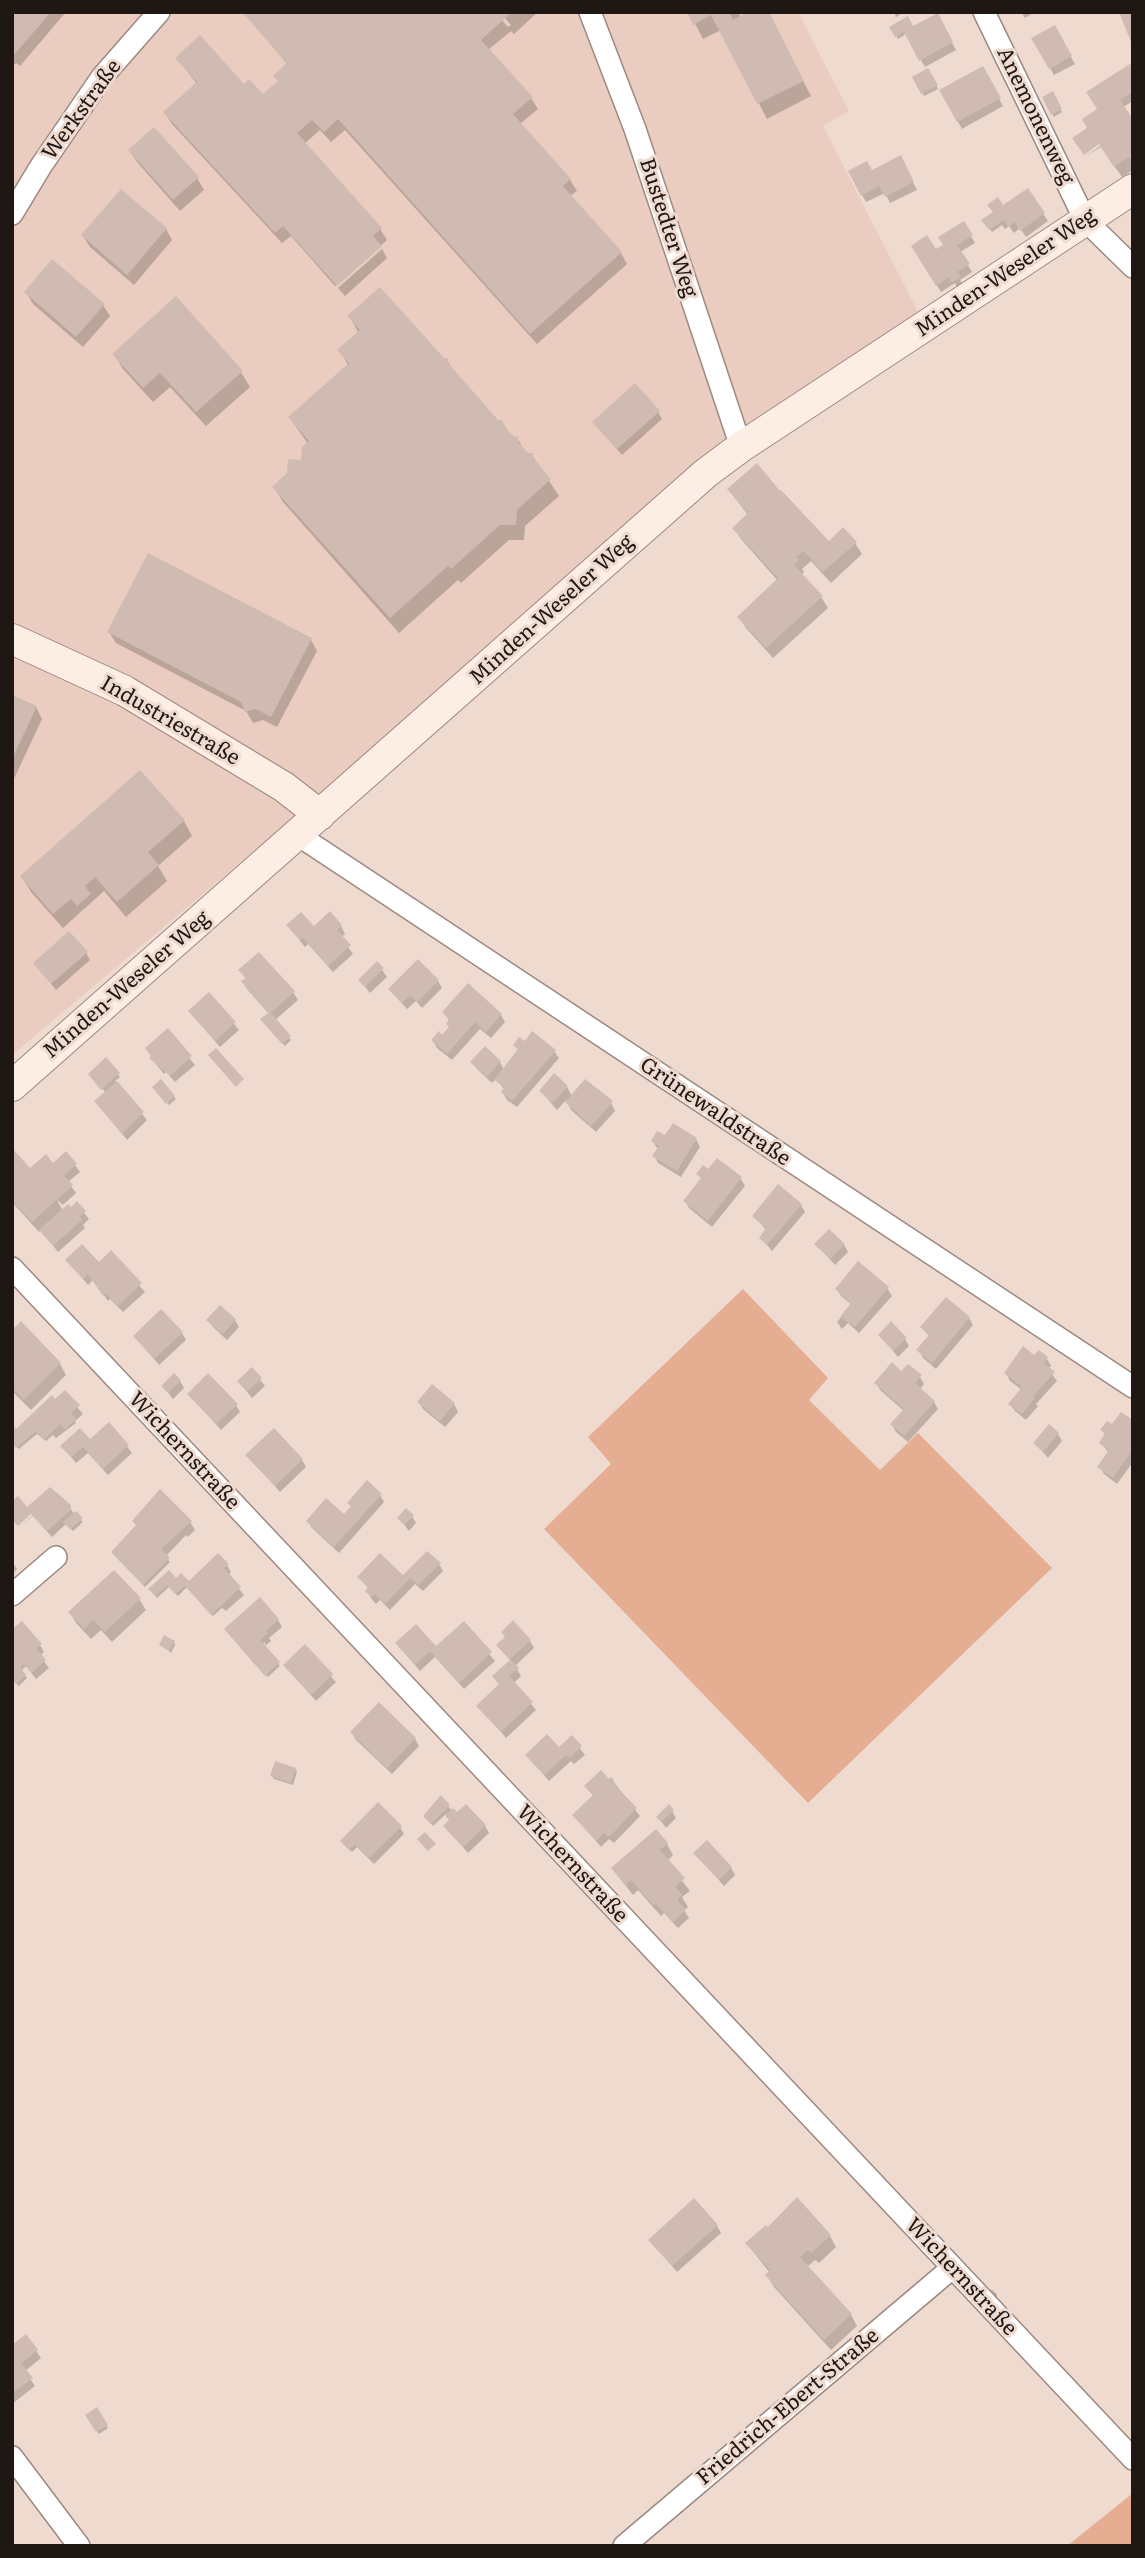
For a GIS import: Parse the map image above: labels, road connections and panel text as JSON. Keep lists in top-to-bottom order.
{
  "streets": {
    "street": [
      "Werkstraße",
      "Anemonenweg",
      "Bustedter Weg",
      "Minden-Weseler Weg",
      "Industriestraße",
      "Grünewaldstraße",
      "Wichernstraße",
      "Friedrich-Ebert-Straße"
    ]
  },
  "crossings": [
    ["Anemonenweg", "Minden-Weseler Weg"],
    ["Bustedter Weg", "Minden-Weseler Weg"],
    ["Minden-Weseler Weg", "Industriestraße"],
    ["Minden-Weseler Weg", "Grünewaldstraße"],
    ["Wichernstraße", "Friedrich-Ebert-Straße"]
  ]
}
